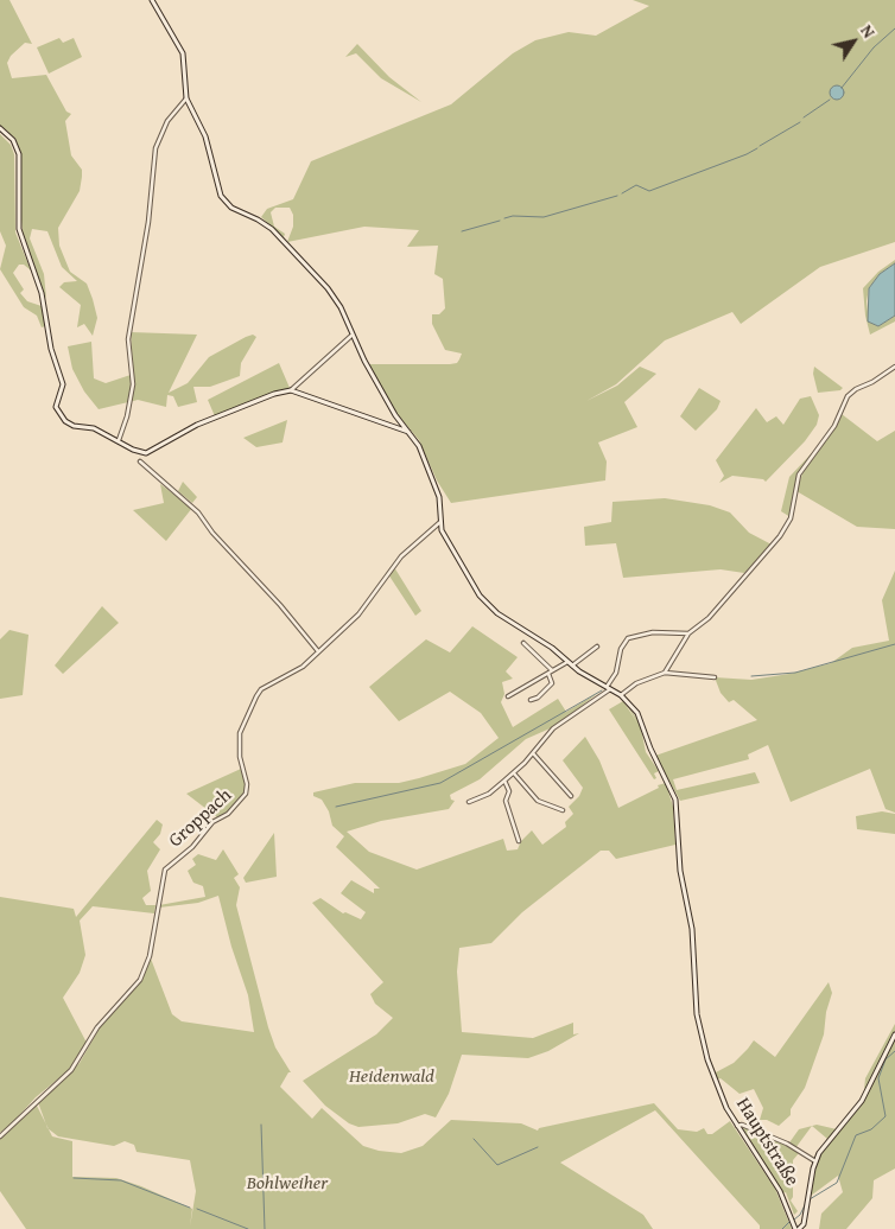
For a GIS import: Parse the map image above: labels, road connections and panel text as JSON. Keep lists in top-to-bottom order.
{
  "streets": {
    "main road": ["Hauptstraße"],
    "street": ["Groppach"]
  },
  "parks": ["Heidenwald", "Bohlweiher"],
  "north": "top right"
}
